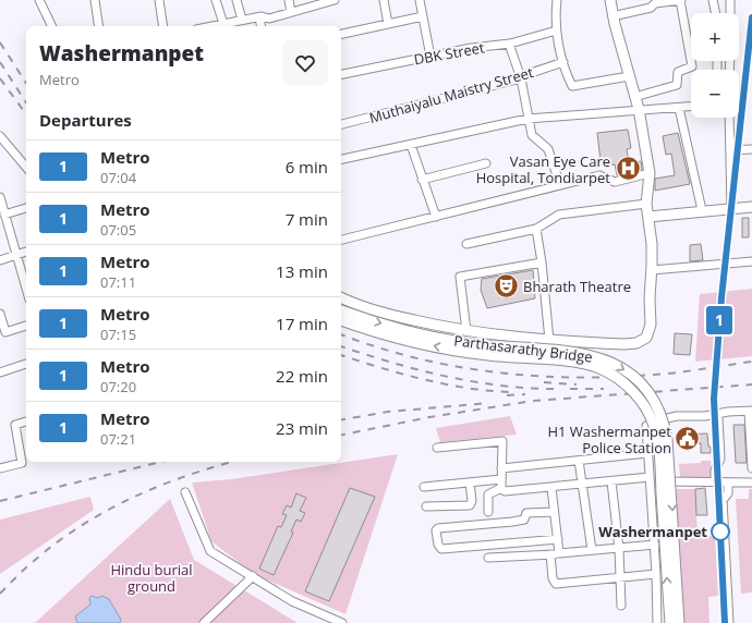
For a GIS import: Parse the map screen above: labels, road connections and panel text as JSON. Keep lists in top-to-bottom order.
{
  "streets": {
    "main road": ["Parthasarathy Bridge"],
    "street": ["DBK Street", "Muthaiyalu Maistry Street"]
  },
  "parks": ["Hindu burial ground"],
  "places": {
    "hospital": ["Vasan Eye Care Hospital, Tondiarpet"],
    "theatre": ["Bharath Theatre"],
    "public building": ["H1 Washermanpet Police Station"],
    "other": ["Washermanpet"]
  },
  "lines": ["metro line 1"],
  "page": {
    "on_map": "1",
    "map_buttons": ["+", "−"],
    "heading": [
      ["Washermanpet", "Metro"],
      "Departures"
    ],
    "list": [
      {
        "mark": "1",
        "name": "Metro",
        "note": "07:04",
        "value": "6 min"
      },
      {
        "mark": "1",
        "name": "Metro",
        "note": "07:05",
        "value": "7 min"
      },
      {
        "mark": "1",
        "name": "Metro",
        "note": "07:11",
        "value": "13 min"
      },
      {
        "mark": "1",
        "name": "Metro",
        "note": "07:15",
        "value": "17 min"
      },
      {
        "mark": "1",
        "name": "Metro",
        "note": "07:20",
        "value": "22 min"
      },
      {
        "mark": "1",
        "name": "Metro",
        "note": "07:21",
        "value": "23 min"
      }
    ]
  }
}
